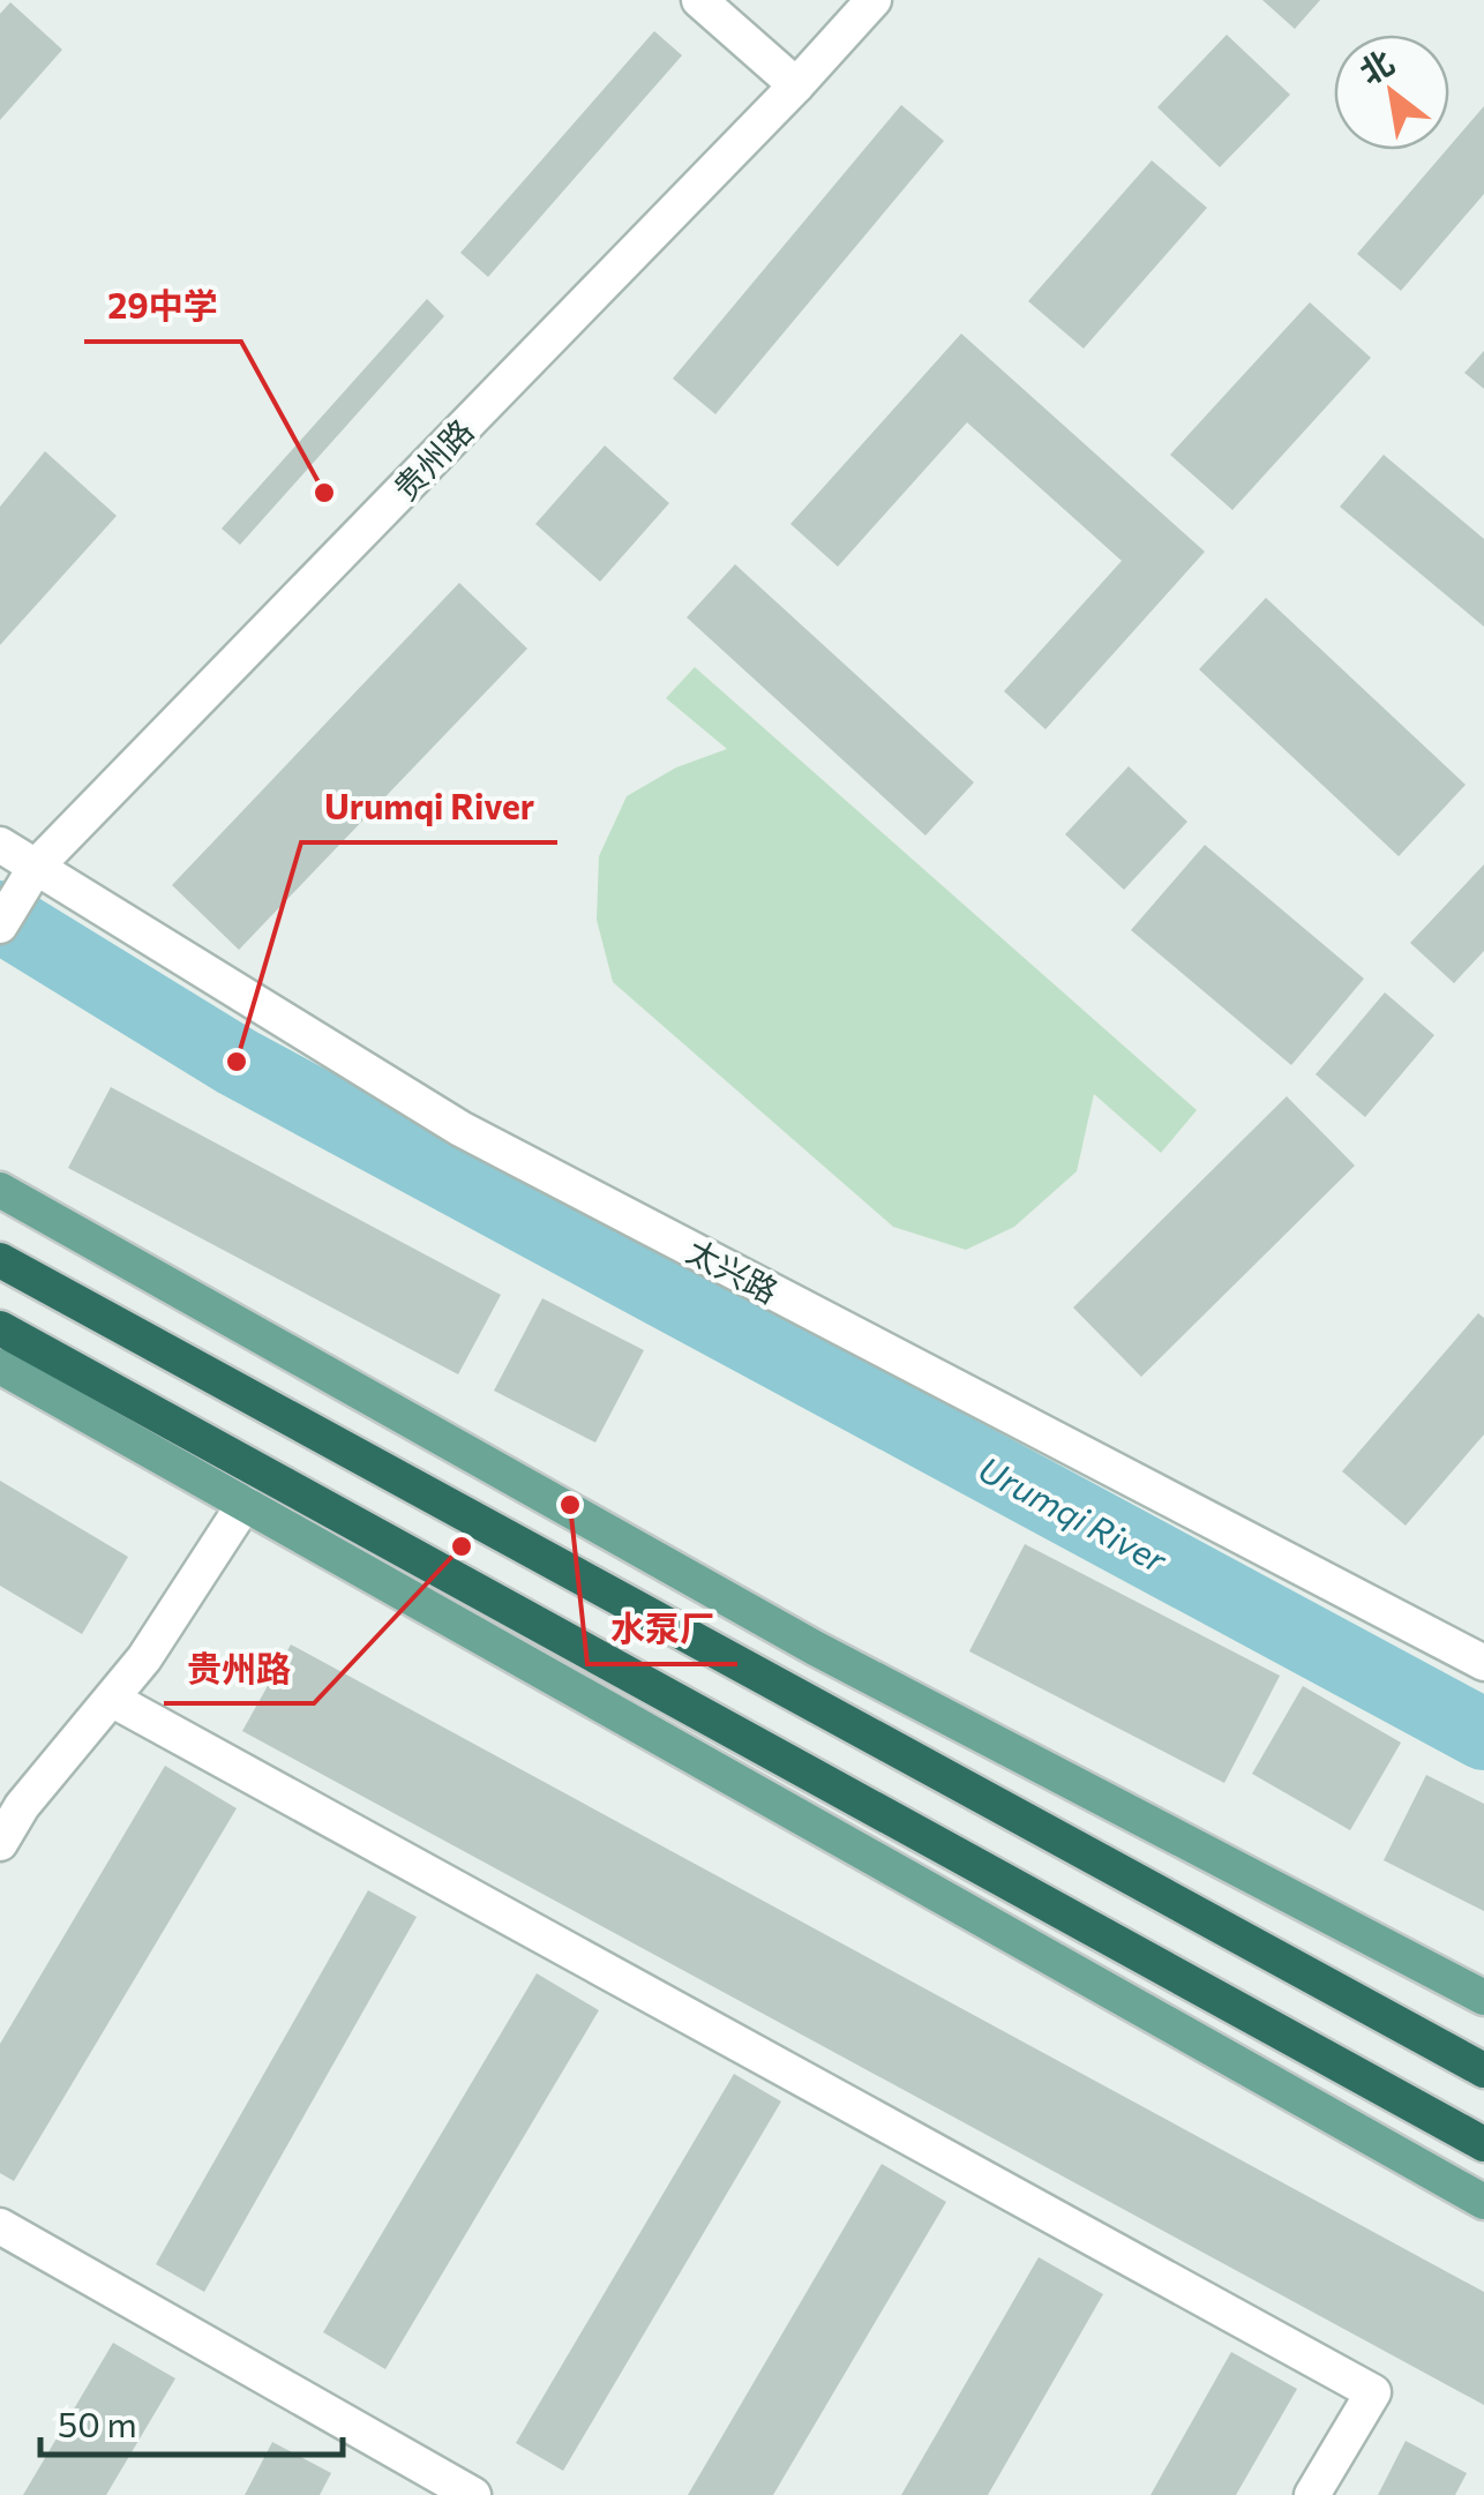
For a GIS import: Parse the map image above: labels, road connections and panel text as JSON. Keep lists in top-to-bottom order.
{
  "streets": {
    "street": ["贵州路", "太兴路"]
  },
  "crossings": [
    ["贵州路", "太兴路"]
  ],
  "water": ["Urumqi River"],
  "places": [
    "29中学",
    "Urumqi River",
    "水泵厂",
    "贵州路"
  ],
  "scale_bar": "50 m",
  "north": "top left"
}
